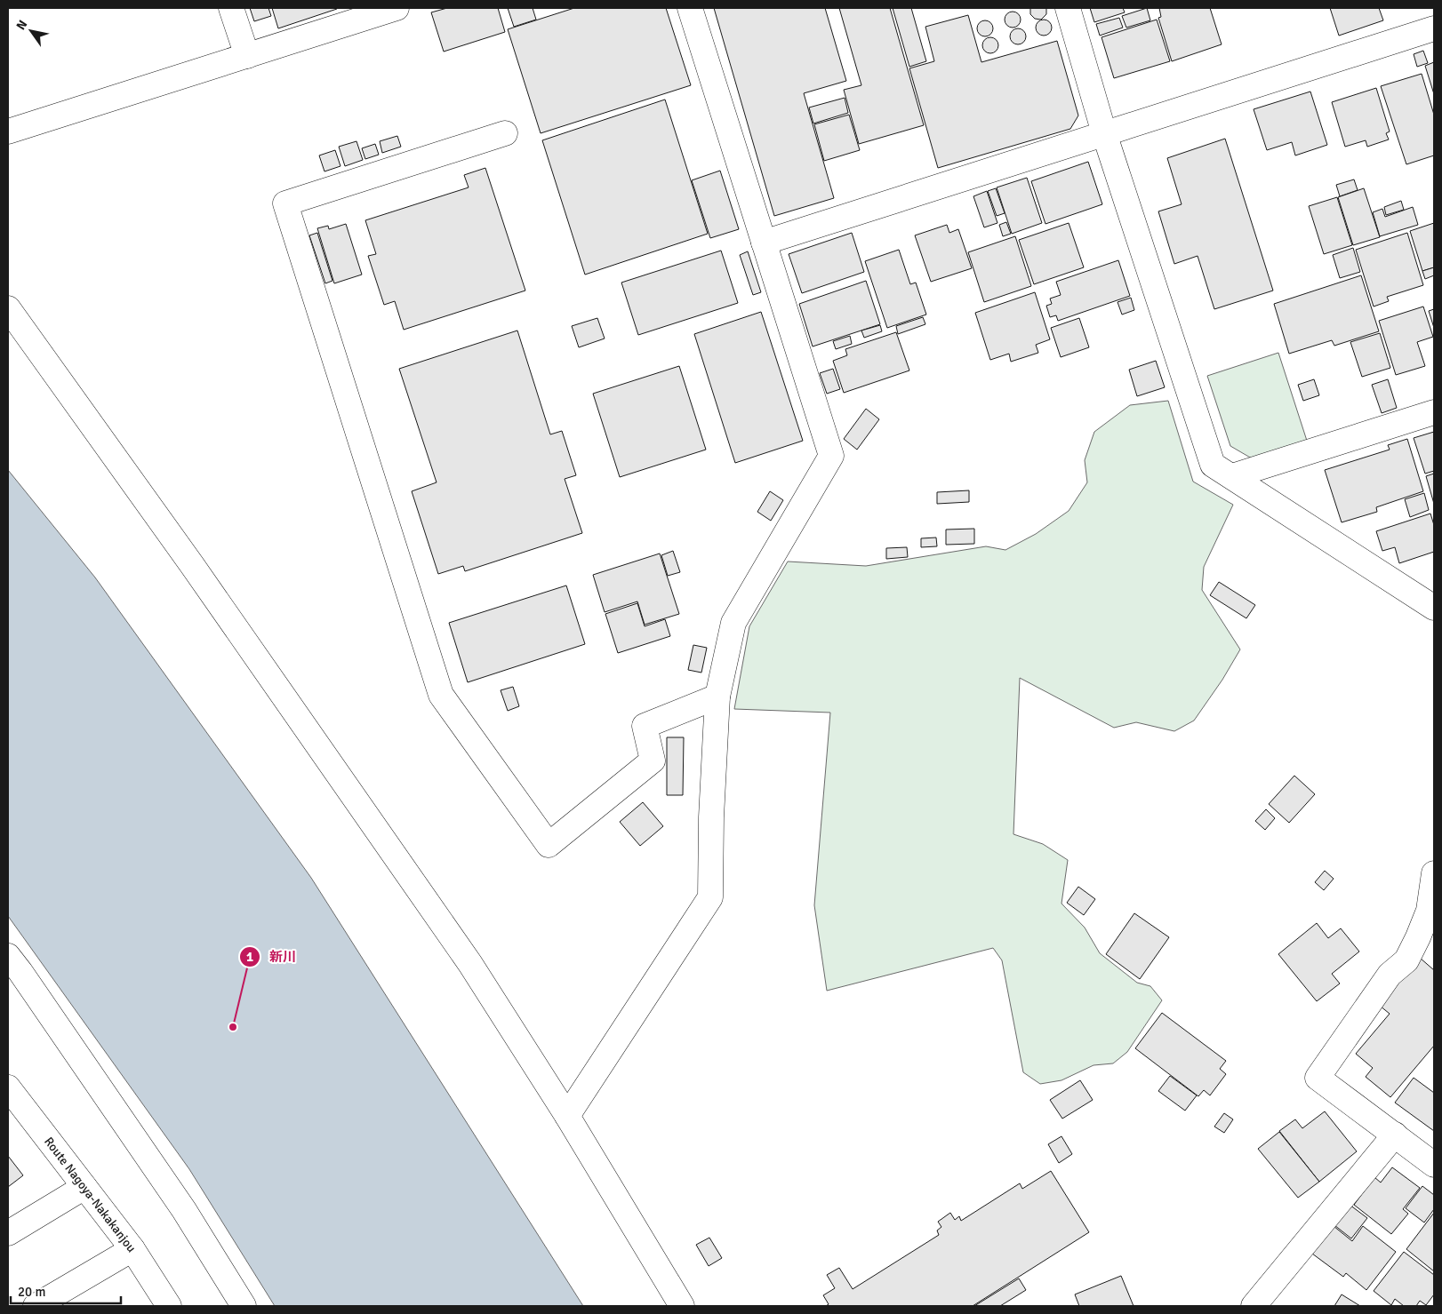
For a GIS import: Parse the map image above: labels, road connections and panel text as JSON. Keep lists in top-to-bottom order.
{
  "streets": {
    "street": ["Route Nagoya-Nakakanjou"]
  },
  "places": ["新川"],
  "scale_bar": "20 m",
  "north": "top left"
}
